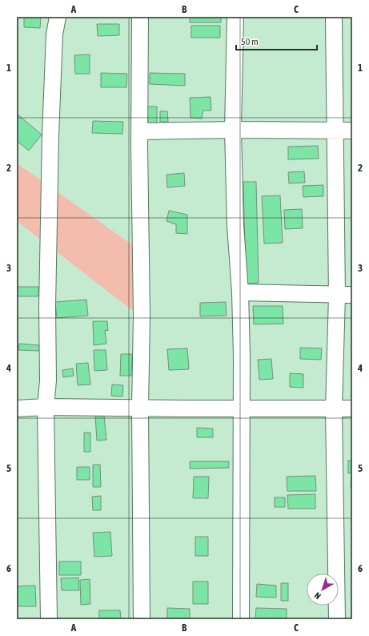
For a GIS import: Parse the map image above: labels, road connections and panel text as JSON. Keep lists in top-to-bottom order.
{
  "scale_bar": "50 m",
  "north": "bottom left",
  "grid": {
    "columns": ["A", "B", "C"],
    "rows": [
      "1",
      "2",
      "3",
      "4",
      "5",
      "6"
    ]
  }
}
